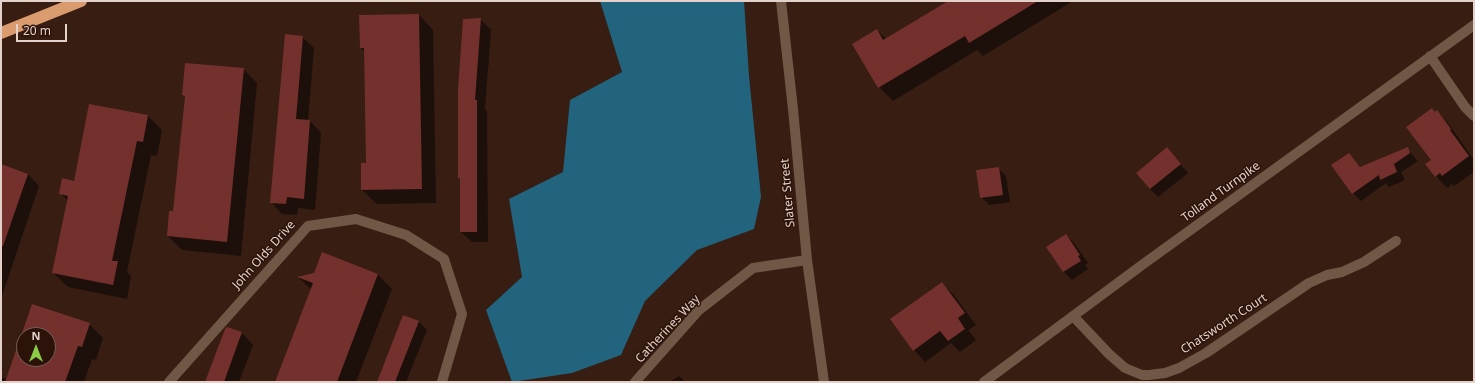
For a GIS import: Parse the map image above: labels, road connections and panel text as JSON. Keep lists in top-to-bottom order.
{
  "streets": {
    "street": [
      "Tolland Turnpike",
      "Slater Street",
      "John Olds Drive",
      "Chatsworth Court",
      "Catherines Way"
    ]
  },
  "crossings": [
    ["Tolland Turnpike", "Chatsworth Court"],
    ["Slater Street", "Catherines Way"]
  ],
  "scale_bar": "20 m",
  "north": "top"
}
